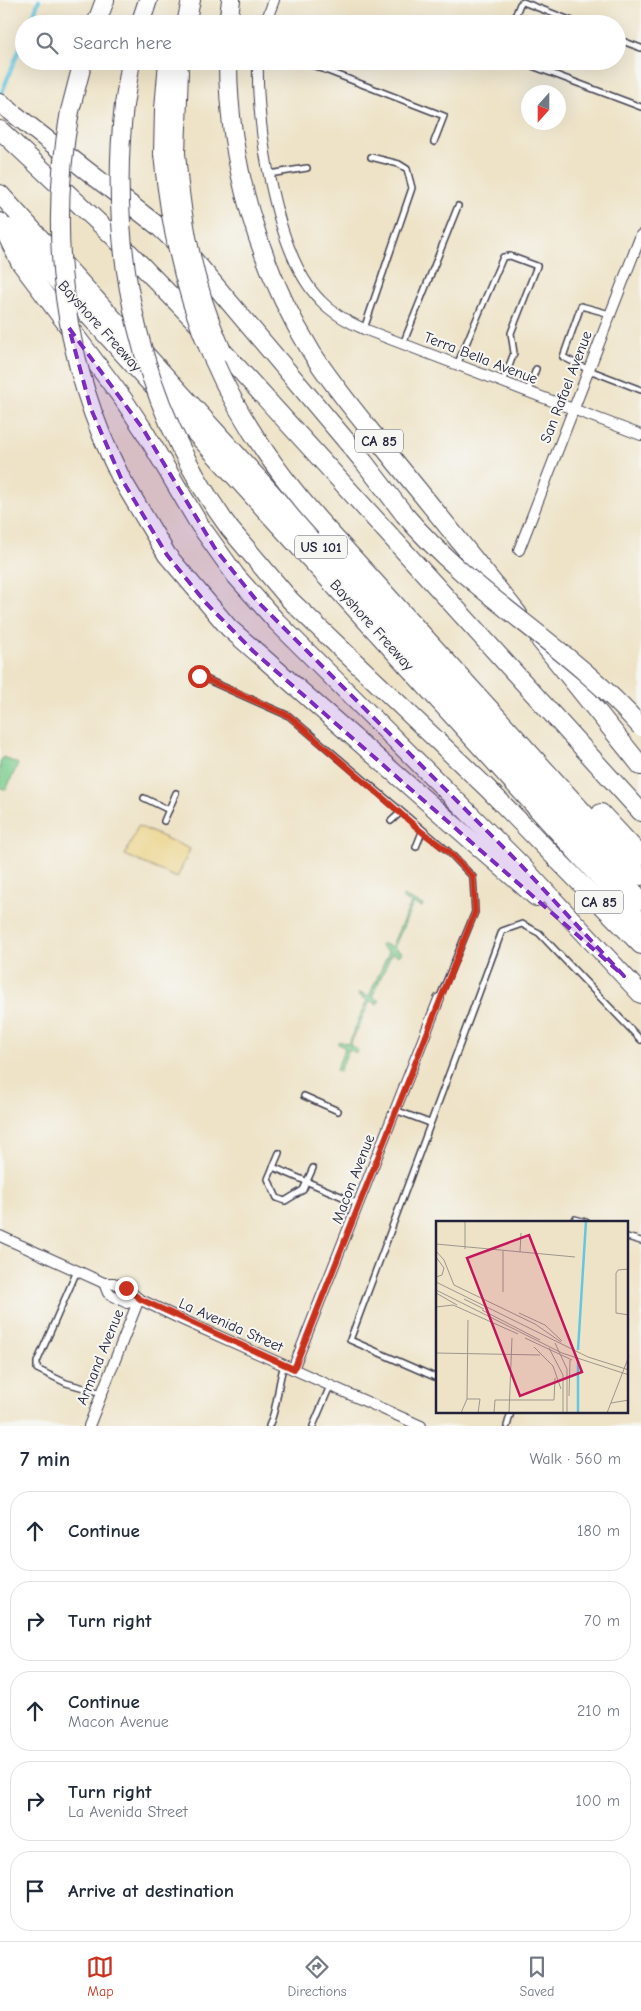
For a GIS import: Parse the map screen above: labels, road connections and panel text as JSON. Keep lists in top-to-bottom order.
{
  "streets": {
    "highway": ["Bayshore Freeway", "CA 85", "US 101"],
    "street": [
      "Terra Bella Avenue",
      "San Rafael Avenue",
      "Macon Avenue",
      "La Avenida Street",
      "Armand Avenue"
    ]
  },
  "crossings": [
    ["Terra Bella Avenue", "San Rafael Avenue"],
    ["Macon Avenue", "La Avenida Street"],
    ["La Avenida Street", "Armand Avenue"]
  ],
  "north": "bottom",
  "page": {
    "search": "Search here",
    "heading": ["7 min", "Walk · 560 m"],
    "list": [
      ["Continue", "180 m"],
      ["Turn right", "70 m"],
      ["Continue", "Macon Avenue", "210 m"],
      ["Turn right", "La Avenida Street", "100 m"],
      "Arrive at destination"
    ],
    "nav": ["Map", "Directions", "Saved"]
  }
}
